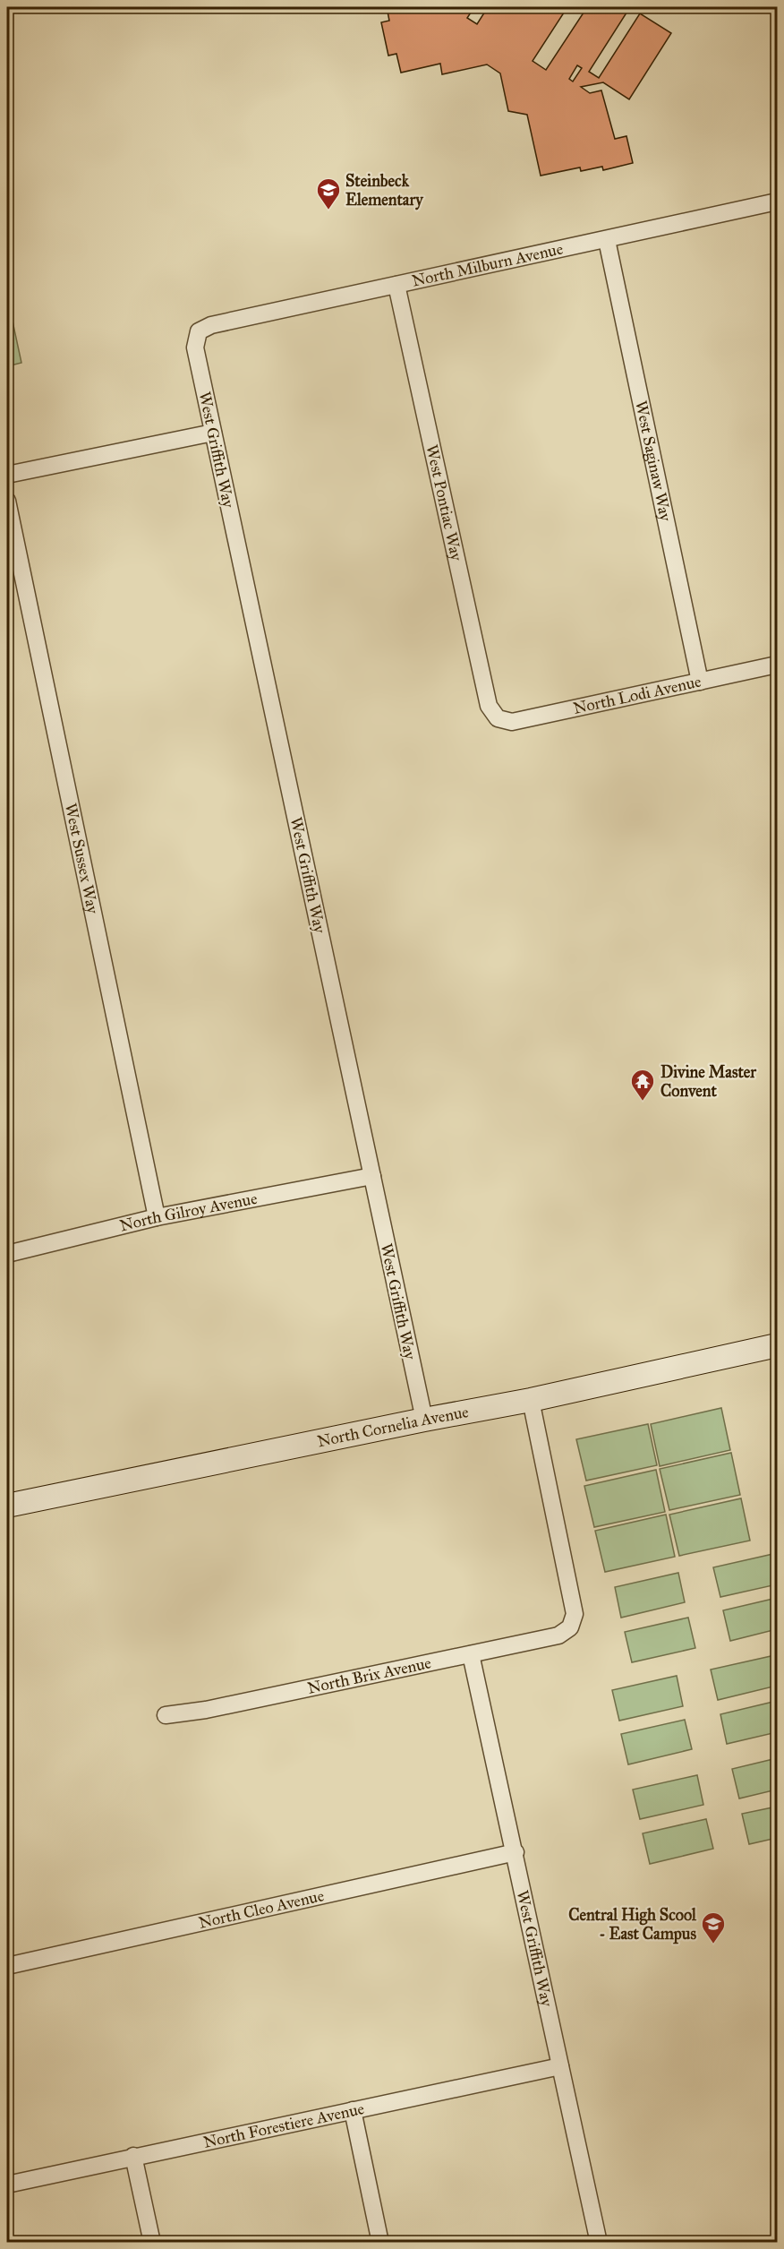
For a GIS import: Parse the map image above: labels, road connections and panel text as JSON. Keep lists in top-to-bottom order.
{
  "streets": {
    "street": [
      "North Milburn Avenue",
      "West Griffith Way",
      "West Saginaw Way",
      "West Pontiac Way",
      "North Lodi Avenue",
      "West Sussex Way",
      "North Gilroy Avenue",
      "North Cornelia Avenue",
      "North Brix Avenue",
      "North Cleo Avenue",
      "North Forestiere Avenue"
    ]
  },
  "crossings": [
    ["North Milburn Avenue", "West Griffith Way"],
    ["North Milburn Avenue", "West Saginaw Way"],
    ["North Milburn Avenue", "West Pontiac Way"],
    ["West Griffith Way", "North Gilroy Avenue"],
    ["West Griffith Way", "North Cornelia Avenue"],
    ["West Griffith Way", "North Brix Avenue"],
    ["West Griffith Way", "North Cleo Avenue"],
    ["West Griffith Way", "North Forestiere Avenue"],
    ["West Saginaw Way", "North Lodi Avenue"],
    ["West Pontiac Way", "North Lodi Avenue"],
    ["West Sussex Way", "North Gilroy Avenue"],
    ["North Cornelia Avenue", "North Brix Avenue"]
  ],
  "places": {
    "school or university": ["Steinbeck Elementary", "Central High Scool - East Campus"],
    "temple": ["Divine Master Convent"]
  }
}
